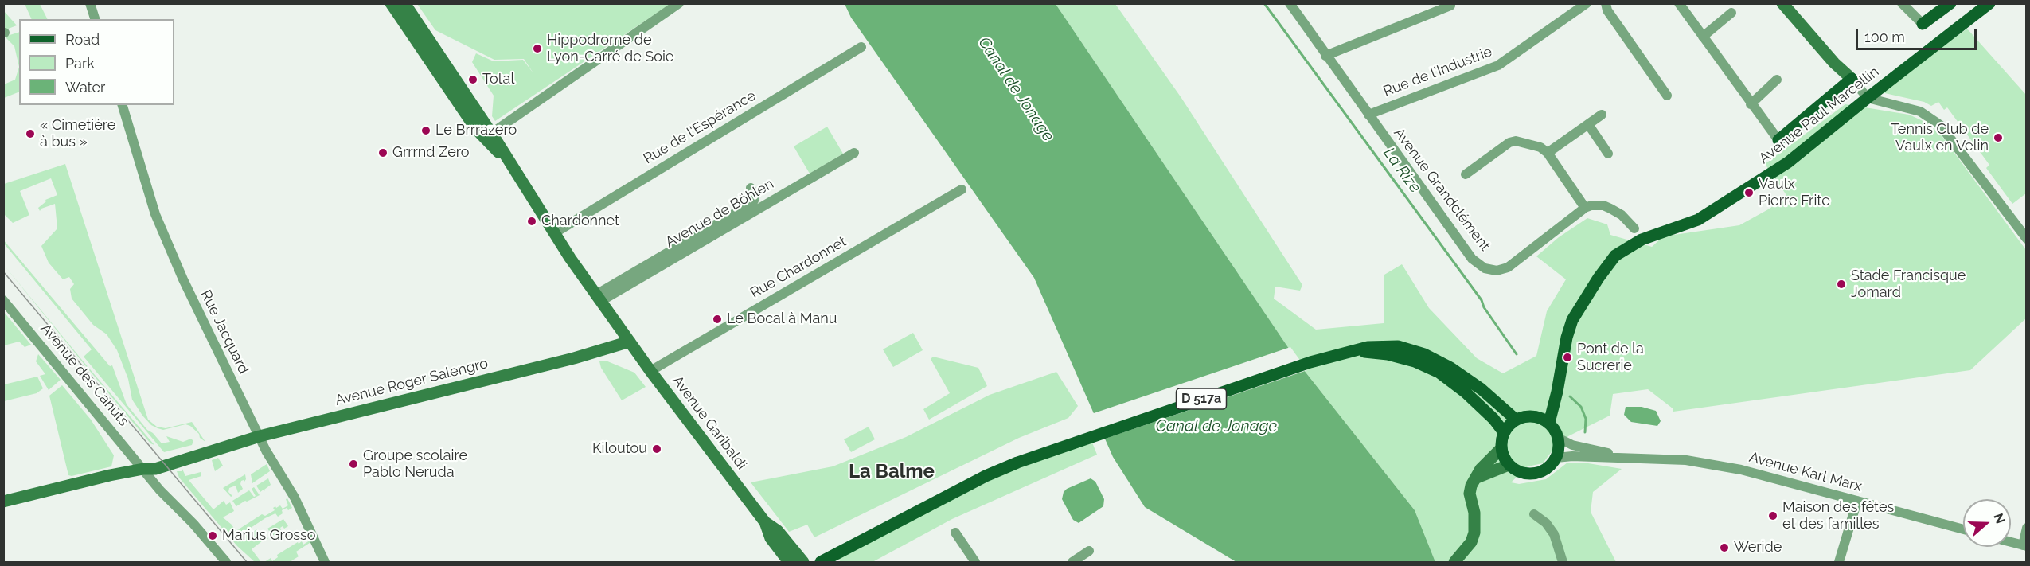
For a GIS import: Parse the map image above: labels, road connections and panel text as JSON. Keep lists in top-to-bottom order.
{
  "streets": {
    "main road": [
      "Avenue Paul Marcellin",
      "Avenue Roger Salengro",
      "D 517a",
      "Avenue Garibaldi"
    ],
    "street": [
      "Rue de l'Industrie",
      "Rue de l'Espérance",
      "Avenue Grandclément",
      "Avenue de Böhlen",
      "Rue Chardonnet",
      "Rue Jacquard",
      "Avenue des Canuts",
      "Avenue Karl Marx"
    ]
  },
  "crossings": [
    ["Rue de l'Industrie", "Avenue Grandclément"],
    ["Avenue Paul Marcellin", "D 517a"],
    ["Avenue Paul Marcellin", "Avenue Karl Marx"],
    ["Rue Chardonnet", "Avenue Garibaldi"],
    ["Rue Jacquard", "Avenue Roger Salengro"],
    ["Avenue des Canuts", "Avenue Roger Salengro"],
    ["Avenue Roger Salengro", "Avenue Garibaldi"],
    ["D 517a", "Avenue Karl Marx"]
  ],
  "districts": ["La Balme"],
  "water": ["Canal de Jonage", "La Rize"],
  "places": [
    "Hippodrome de Lyon-Carré de Soie",
    "Total",
    "Le Brrrazero",
    "« Cimetière à bus »",
    "Tennis Club de Vaulx en Velin",
    "Grrrnd Zero",
    "Vaulx Pierre Frite",
    "Chardonnet",
    "Stade Francisque Jomard",
    "Le Bocal à Manu",
    "Pont de la Sucrerie",
    "Kiloutou",
    "Groupe scolaire Pablo Neruda",
    "Maison des fêtes et des familles",
    "Marius Grosso",
    "Weride"
  ],
  "legend": ["Road", "Park", "Water"],
  "scale_bar": "100 m",
  "north": "right"
}
